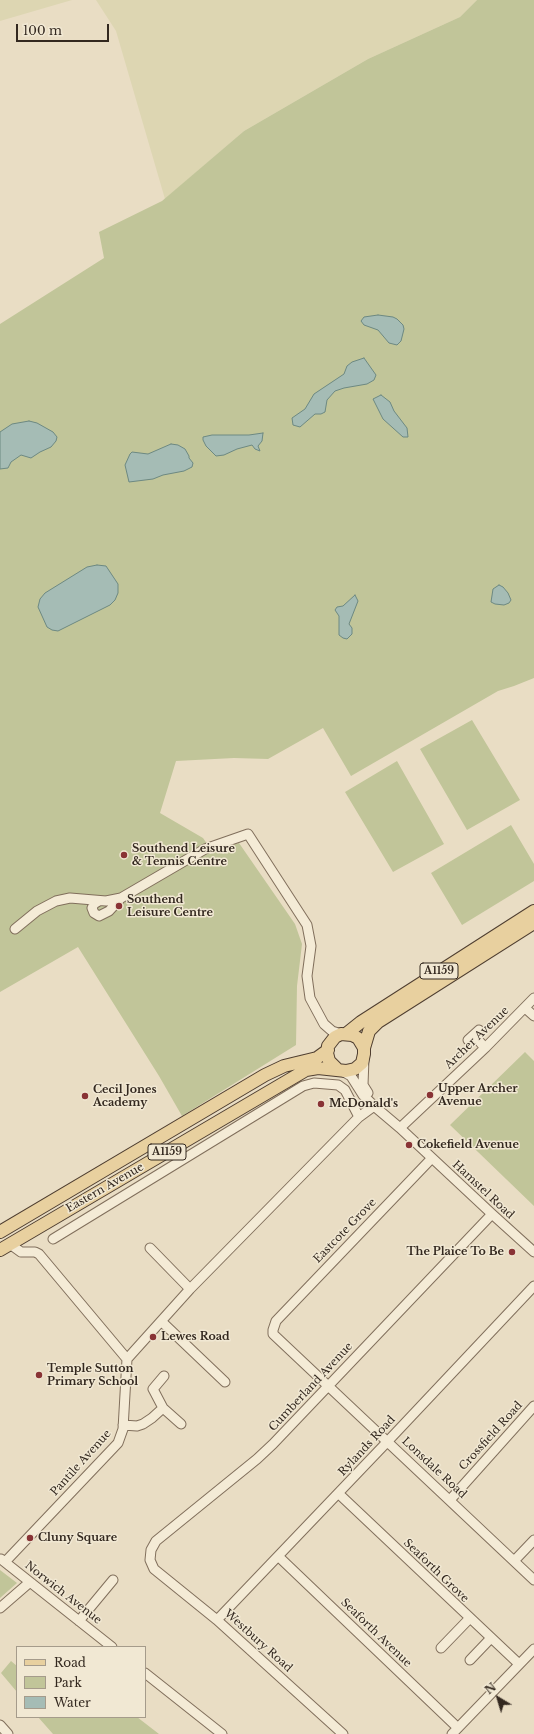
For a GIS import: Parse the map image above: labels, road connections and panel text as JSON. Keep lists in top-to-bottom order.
{
  "streets": {
    "main road": ["A1159", "Eastern Avenue"],
    "street": [
      "Archer Avenue",
      "Hamstel Road",
      "Eastcote Grove",
      "Cumberland Avenue",
      "Crossfield Road",
      "Rylands Road",
      "Pantile Avenue",
      "Lonsdale Road",
      "Seaforth Grove",
      "Norwich Avenue",
      "Seaforth Avenue",
      "Westbury Road"
    ]
  },
  "crossings": [
    ["A1159", "Eastern Avenue"],
    ["A1159", "Hamstel Road"],
    ["Archer Avenue", "Hamstel Road"],
    ["Eastern Avenue", "Hamstel Road"],
    ["Hamstel Road", "Eastcote Grove"],
    ["Hamstel Road", "Cumberland Avenue"],
    ["Eastcote Grove", "Lonsdale Road"],
    ["Cumberland Avenue", "Lonsdale Road"],
    ["Cumberland Avenue", "Westbury Road"],
    ["Crossfield Road", "Lonsdale Road"],
    ["Rylands Road", "Lonsdale Road"],
    ["Rylands Road", "Seaforth Grove"],
    ["Rylands Road", "Seaforth Avenue"],
    ["Rylands Road", "Westbury Road"],
    ["Pantile Avenue", "Norwich Avenue"]
  ],
  "places": [
    "Southend Leisure & Tennis Centre",
    "Southend Leisure Centre",
    "Upper Archer Avenue",
    "Cecil Jones Academy",
    "McDonald's",
    "Cokefield Avenue",
    "The Plaice To Be",
    "Lewes Road",
    "Temple Sutton Primary School",
    "Cluny Square"
  ],
  "legend": ["Road", "Park", "Water"],
  "scale_bar": "100 m",
  "north": "top left"
}
